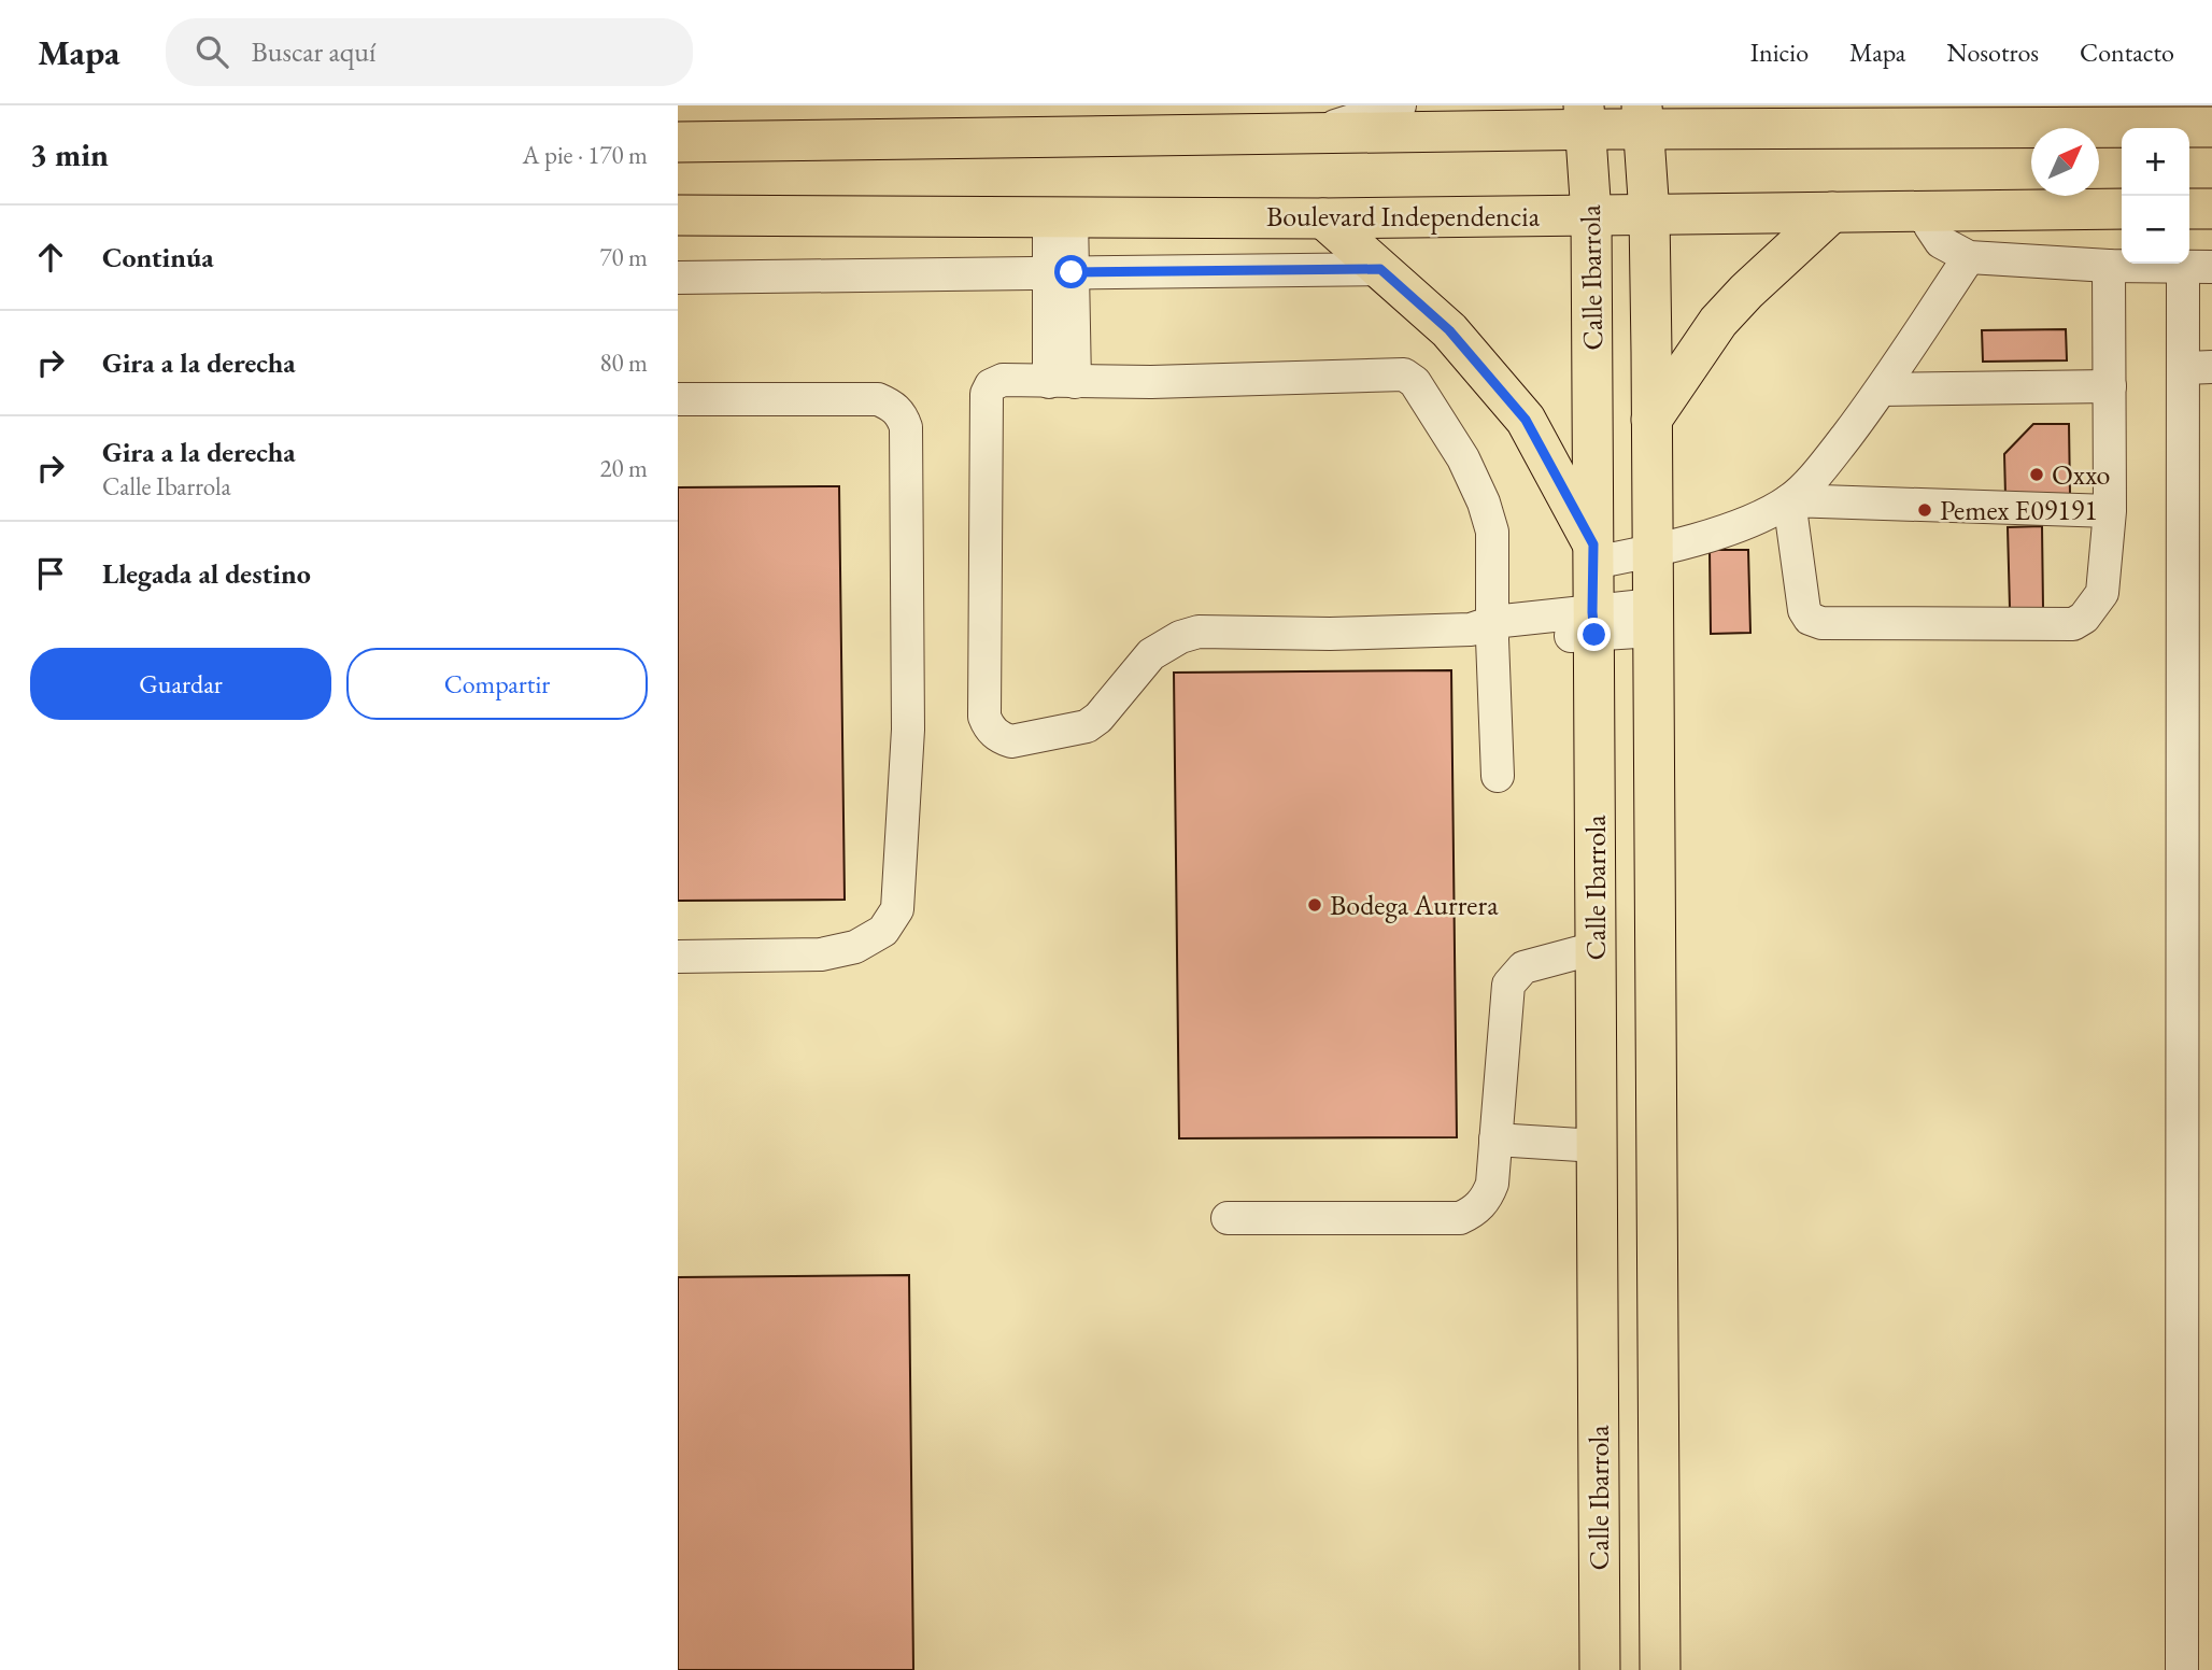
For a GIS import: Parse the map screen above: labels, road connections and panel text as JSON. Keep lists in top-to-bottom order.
{
  "streets": {
    "main road": ["Boulevard Independencia", "Calle Ibarrola"]
  },
  "crossings": [
    ["Boulevard Independencia", "Calle Ibarrola"]
  ],
  "places": ["Oxxo", "Pemex E09191", "Bodega Aurrera"],
  "north": "top right",
  "page": {
    "header": "Mapa",
    "search": "Buscar aquí",
    "nav": [
      "Inicio",
      "Mapa",
      "Nosotros",
      "Contacto"
    ],
    "heading": ["3 min", "A pie · 170 m"],
    "map_buttons": ["+", "−"],
    "list": [
      ["Continúa", "70 m"],
      ["Gira a la derecha", "80 m"],
      ["Gira a la derecha", "Calle Ibarrola", "20 m"],
      "Llegada al destino"
    ],
    "buttons": ["Guardar", "Compartir"]
  }
}
